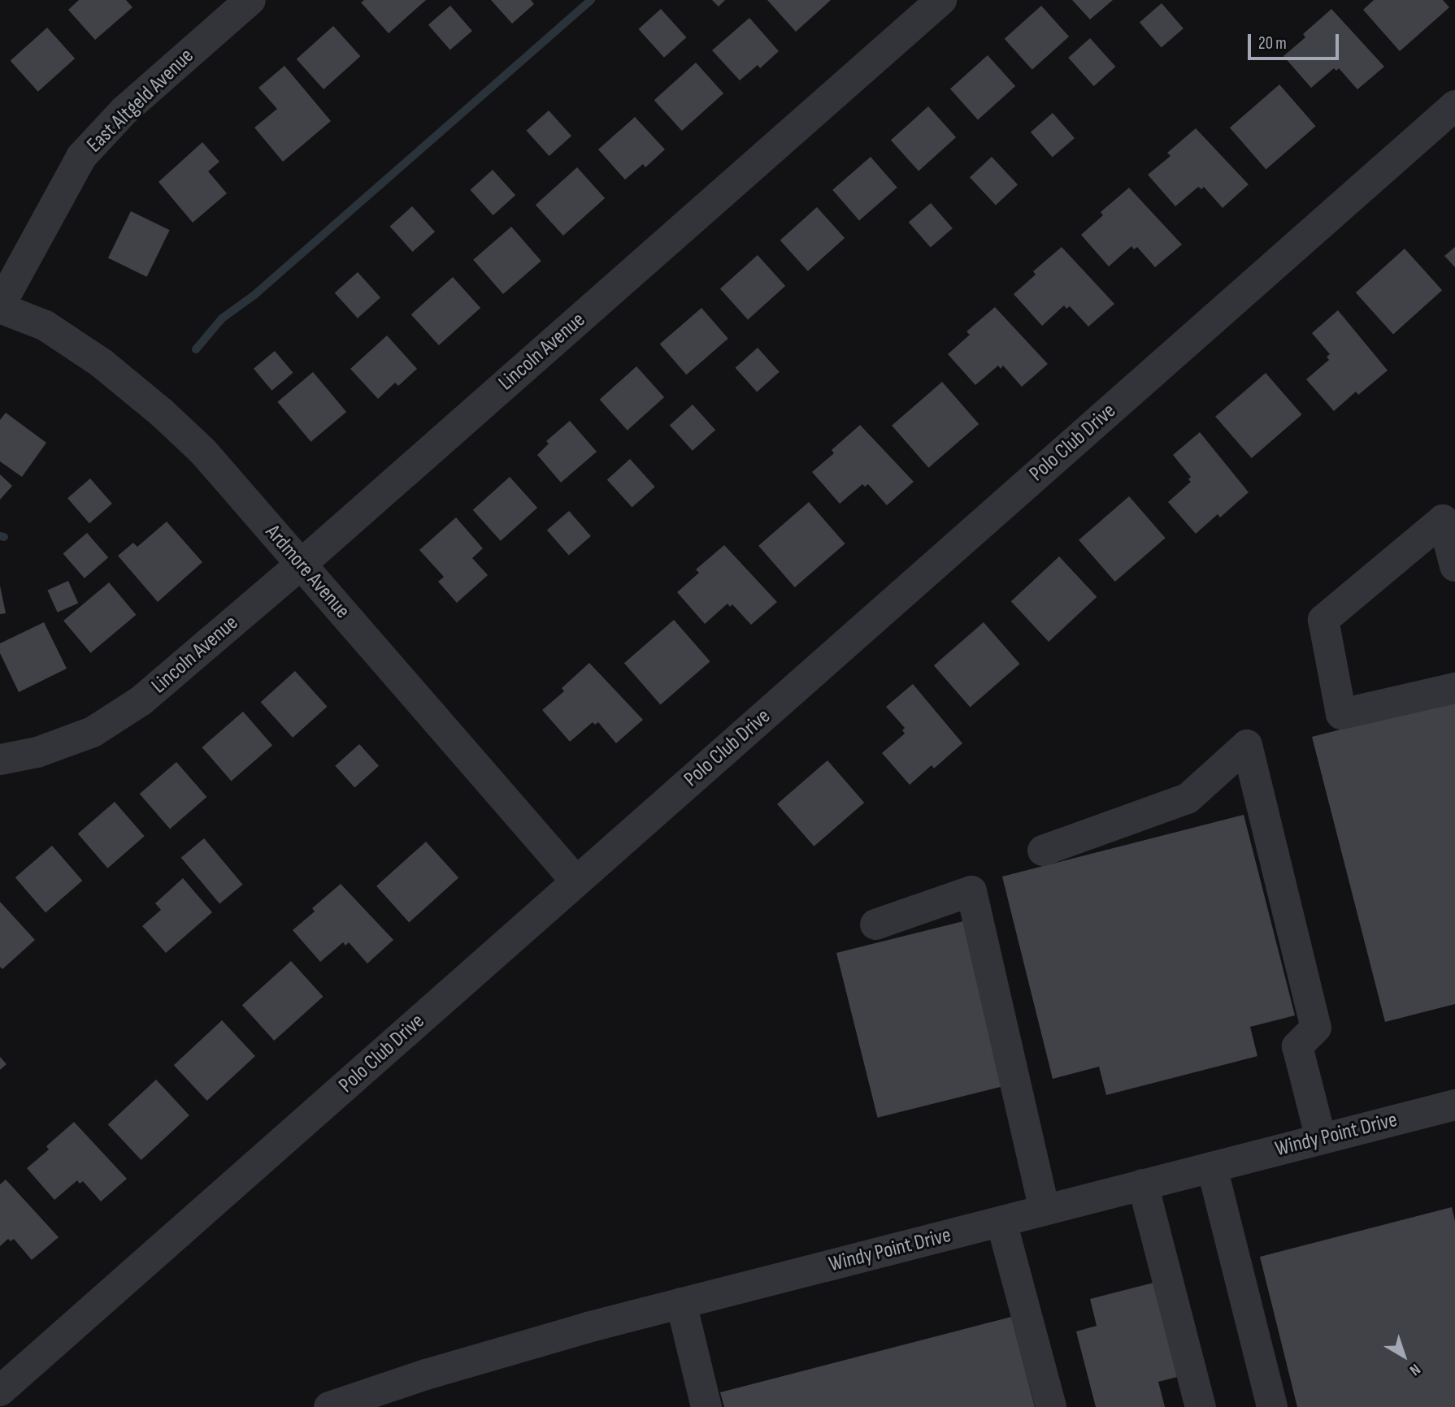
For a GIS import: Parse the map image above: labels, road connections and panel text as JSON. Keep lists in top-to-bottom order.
{
  "streets": {
    "street": [
      "East Altgeld Avenue",
      "Lincoln Avenue",
      "Polo Club Drive",
      "Ardmore Avenue",
      "Windy Point Drive"
    ]
  },
  "crossings": [
    ["East Altgeld Avenue", "Ardmore Avenue"],
    ["Lincoln Avenue", "Ardmore Avenue"],
    ["Polo Club Drive", "Ardmore Avenue"]
  ],
  "scale_bar": "20 m",
  "north": "bottom right"
}
